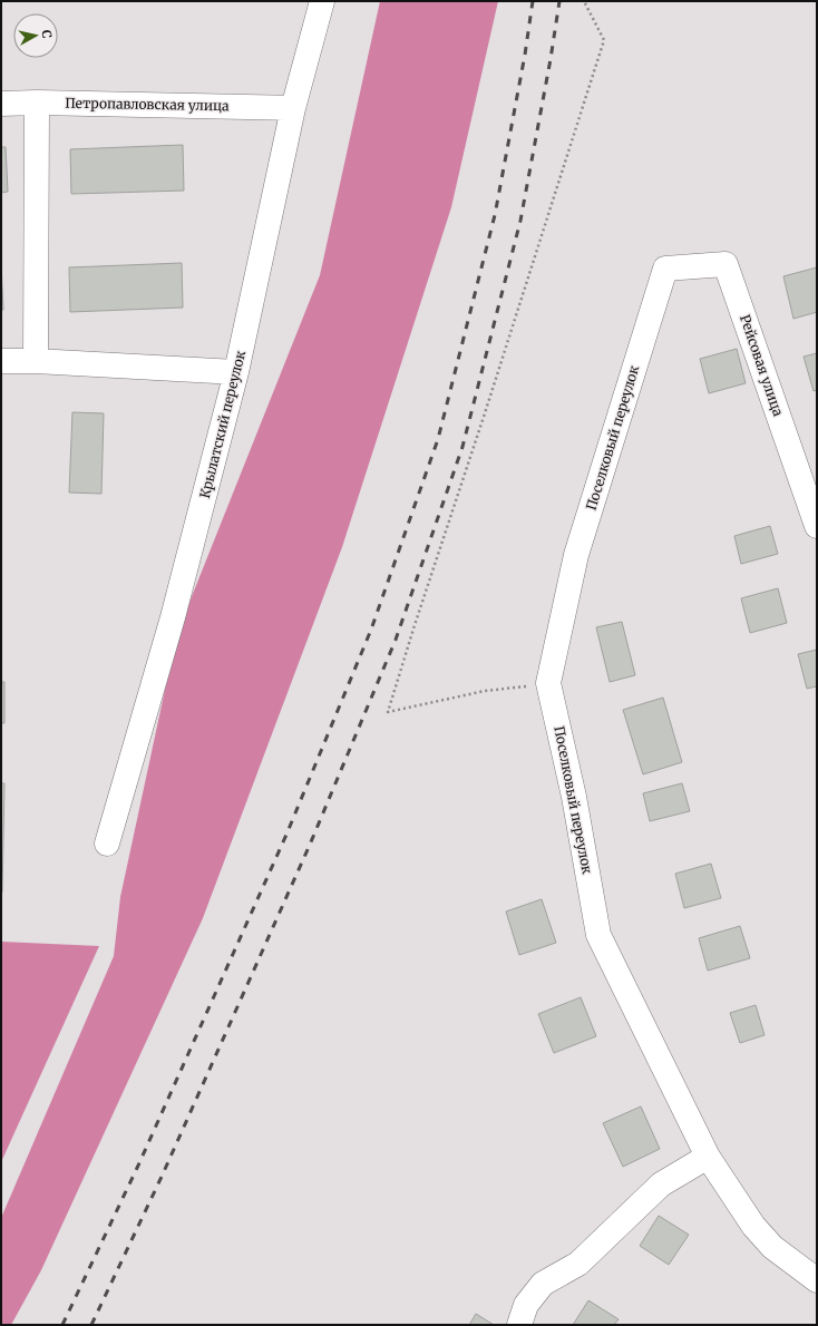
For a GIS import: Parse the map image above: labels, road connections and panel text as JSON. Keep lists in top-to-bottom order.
{
  "streets": {
    "street": [
      "Петропавловская улица",
      "Рейсовая улица",
      "Крылатский переулок",
      "Поселковый переулок"
    ]
  },
  "crossings": [
    ["Петропавловская улица", "Крылатский переулок"],
    ["Рейсовая улица", "Поселковый переулок"]
  ],
  "north": "right"
}
